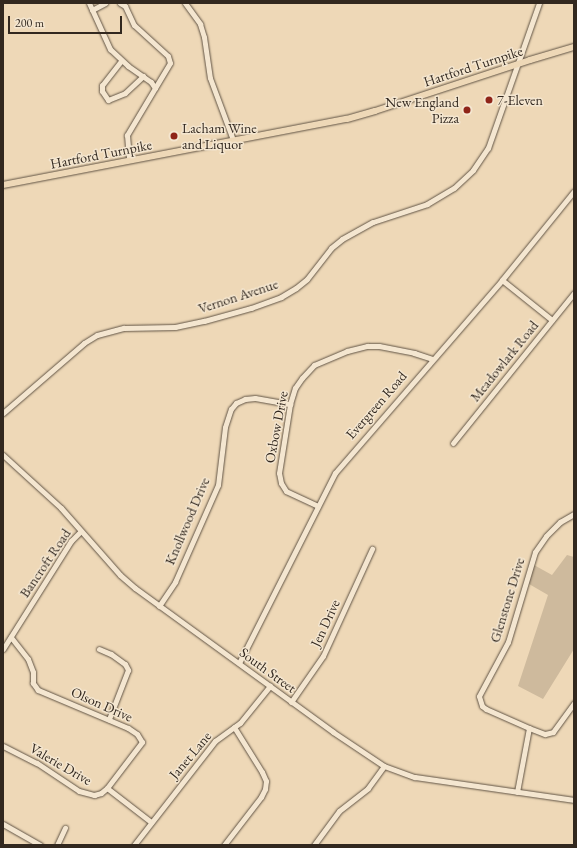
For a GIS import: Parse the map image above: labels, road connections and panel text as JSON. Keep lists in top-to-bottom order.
{
  "streets": {
    "main road": ["Hartford Turnpike"],
    "street": [
      "Vernon Avenue",
      "Meadowlark Road",
      "Evergreen Road",
      "Oxbow Drive",
      "Knollwood Drive",
      "Bancroft Road",
      "Glenstone Drive",
      "Jen Drive",
      "South Street",
      "Olson Drive",
      "Janet Lane",
      "Valerie Drive"
    ]
  },
  "crossings": [
    ["Hartford Turnpike", "Vernon Avenue"],
    ["Evergreen Road", "Oxbow Drive"],
    ["Evergreen Road", "South Street"],
    ["Oxbow Drive", "Knollwood Drive"],
    ["Knollwood Drive", "South Street"],
    ["Bancroft Road", "South Street"],
    ["Bancroft Road", "Olson Drive"],
    ["Jen Drive", "South Street"],
    ["South Street", "Janet Lane"],
    ["Olson Drive", "Valerie Drive"]
  ],
  "places": ["7-Eleven", "New England Pizza", "Lacham Wine and Liquor"],
  "scale_bar": "200 m"
}
